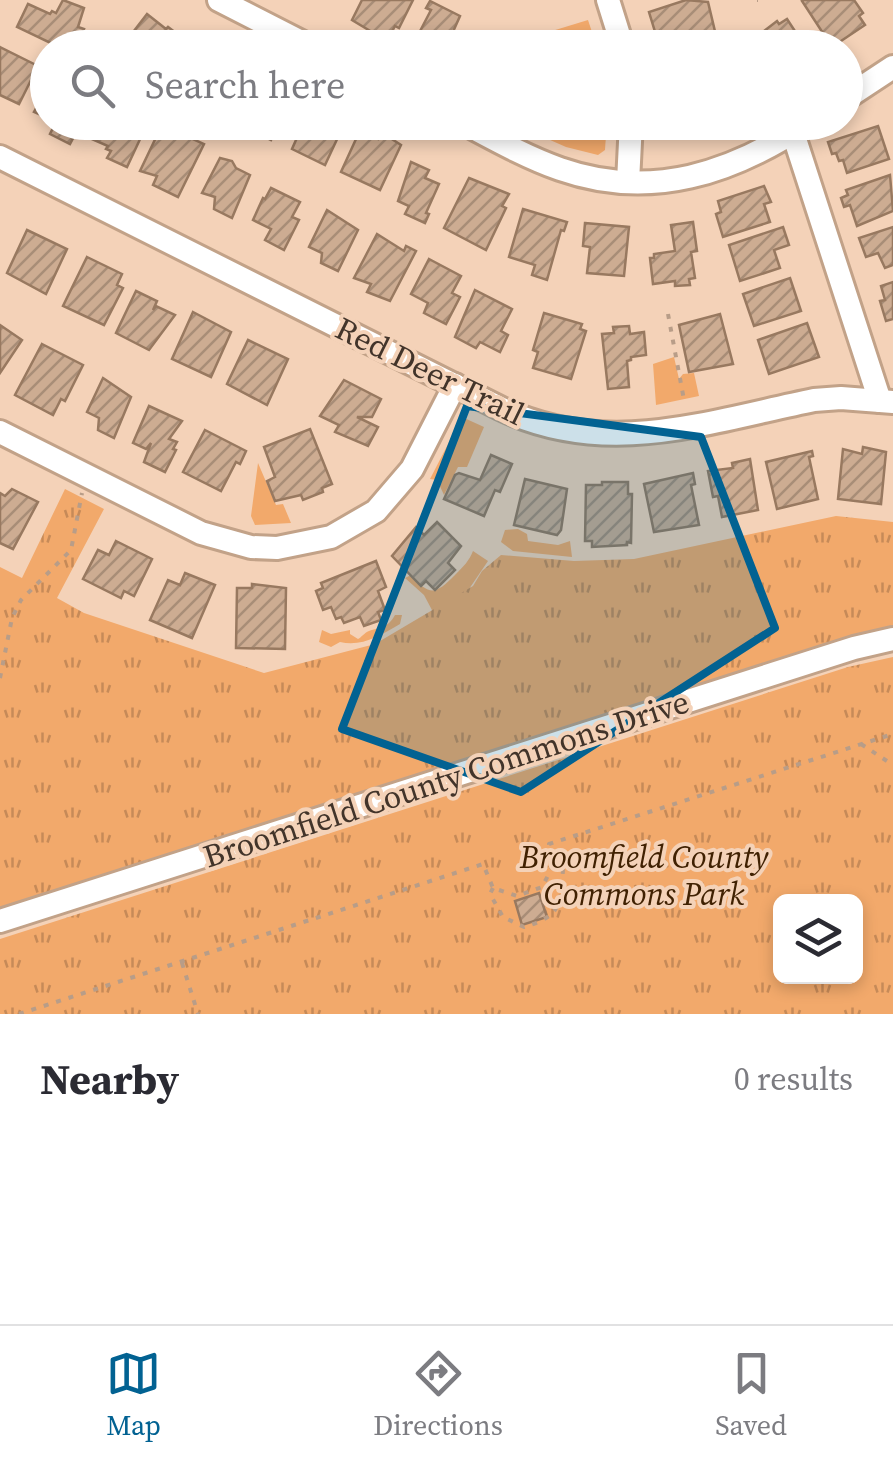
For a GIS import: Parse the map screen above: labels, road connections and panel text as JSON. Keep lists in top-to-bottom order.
{
  "streets": {
    "street": ["Red Deer Trail", "Broomfield County Commons Drive"]
  },
  "parks": ["Broomfield County Commons Park"],
  "page": {
    "search": "Search here",
    "heading": ["Nearby", "0 results"],
    "nav": ["Map", "Directions", "Saved"]
  }
}
